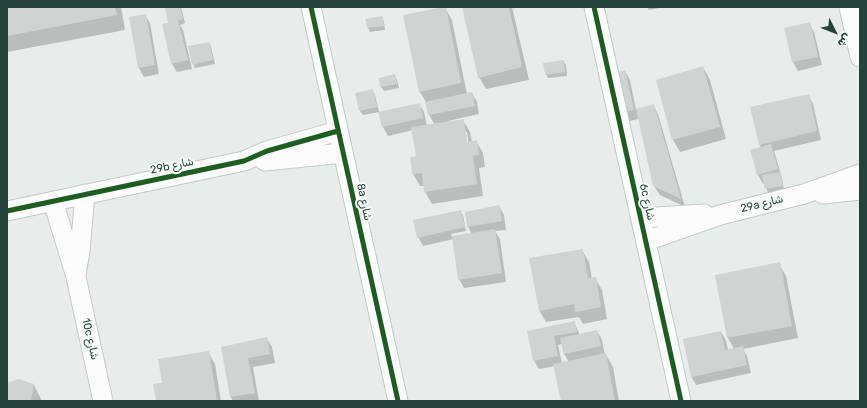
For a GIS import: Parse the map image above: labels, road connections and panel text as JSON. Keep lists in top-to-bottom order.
{
  "streets": {
    "street": [
      "29b شارع",
      "8a شارع",
      "6c شارع",
      "29a شارع",
      "10c شارع"
    ]
  },
  "crossings": [
    ["29b شارع", "8a شارع"],
    ["29b شارع", "10c شارع"],
    ["6c شارع", "29a شارع"]
  ],
  "north": "bottom right"
}
